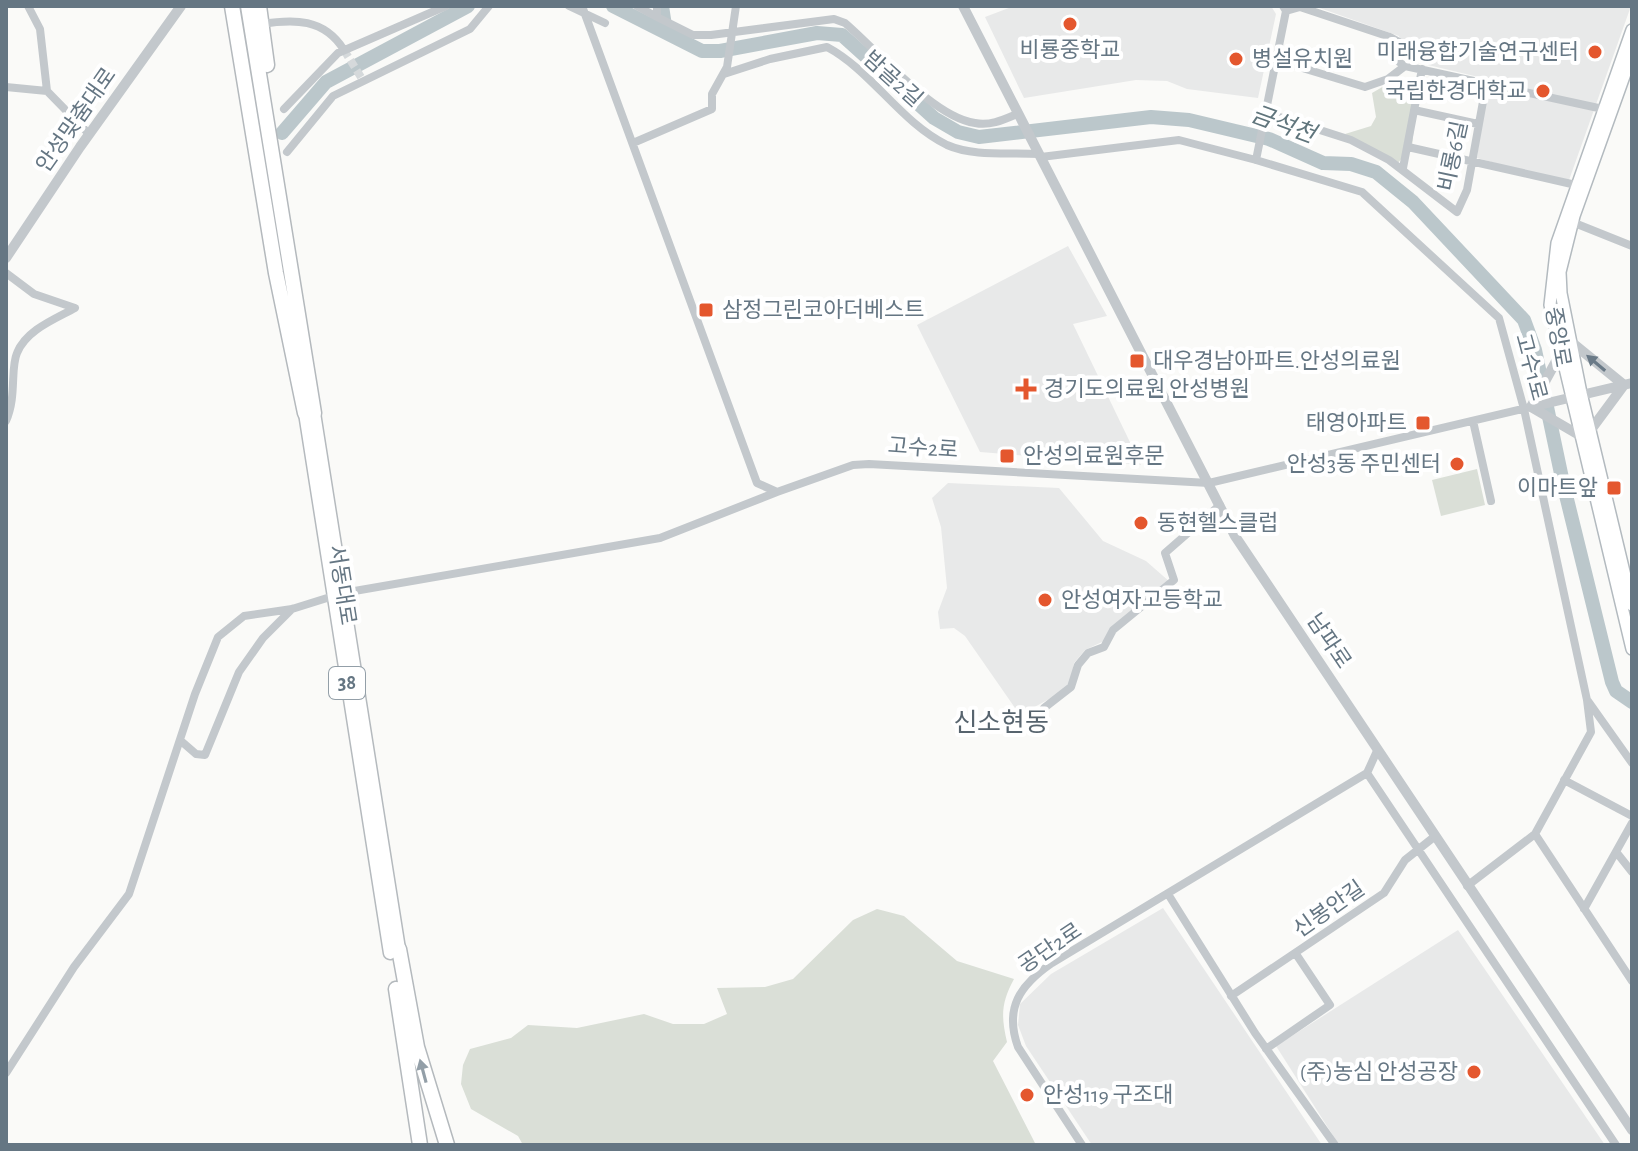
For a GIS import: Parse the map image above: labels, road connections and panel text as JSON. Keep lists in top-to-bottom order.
{
  "streets": {
    "highway": ["서동대로", "38"],
    "main road": ["중앙로"],
    "street": [
      "밤골2길",
      "안성맞춤대로",
      "비룡6길",
      "고수1로",
      "고수2로",
      "남파로",
      "신봉안길",
      "공단2로"
    ]
  },
  "crossings": [
    ["밤골2길", "고수1로"],
    ["밤골2길", "남파로"],
    ["중앙로", "고수2로"],
    ["고수1로", "고수2로"],
    ["고수1로", "남파로"],
    ["고수2로", "서동대로"],
    ["고수2로", "남파로"],
    ["남파로", "신봉안길"]
  ],
  "districts": ["신소현동"],
  "water": ["금석천"],
  "places": {
    "other": [
      "비룡중학교",
      "미래융합기술연구센터",
      "병설유치원",
      "국립한경대학교",
      "안성3동 주민센터",
      "동현헬스클럽",
      "안성여자고등학교",
      "(주)농심 안성공장",
      "안성119 구조대"
    ],
    "transit": [
      "삼정그린코아더베스트",
      "대우경남아파트.안성의료원",
      "태영아파트",
      "안성의료원후문",
      "이마트앞"
    ],
    "health": ["경기도의료원 안성병원"]
  }
}
